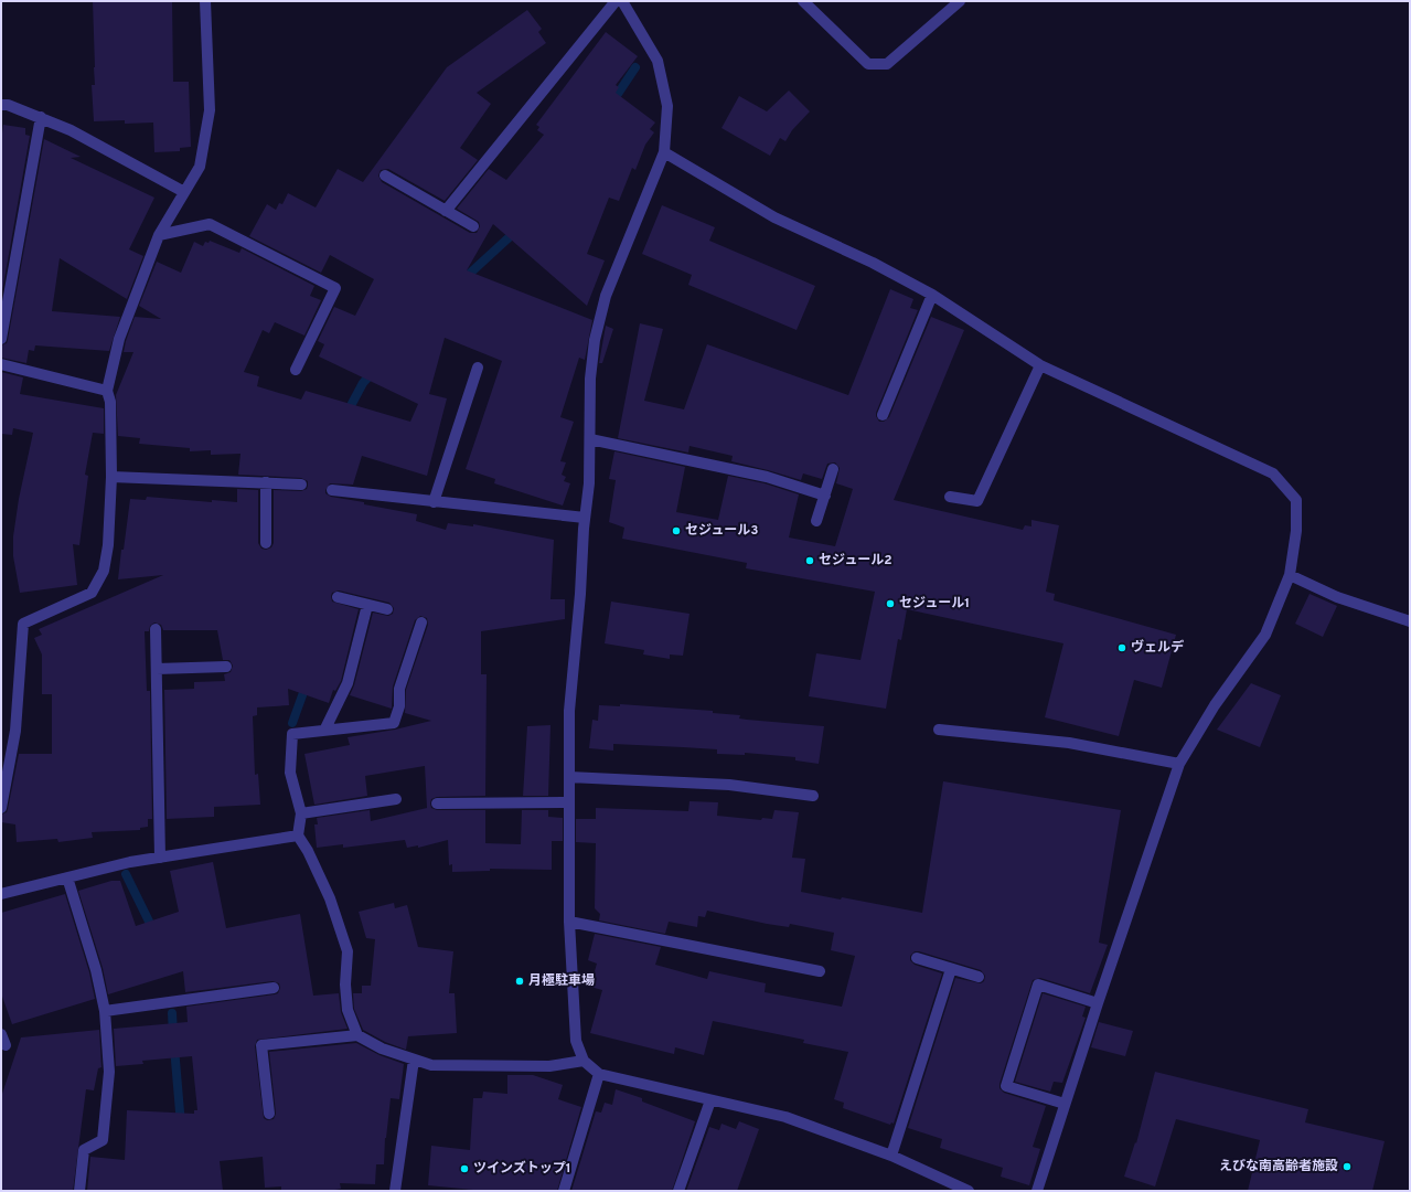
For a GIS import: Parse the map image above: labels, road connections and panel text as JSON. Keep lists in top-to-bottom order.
{
  "places": [
    "セジュール3",
    "セジュール2",
    "セジュール1",
    "ヴェルデ",
    "月極駐車場",
    "えびな南高齢者施設",
    "ツインズトップ1"
  ]
}
